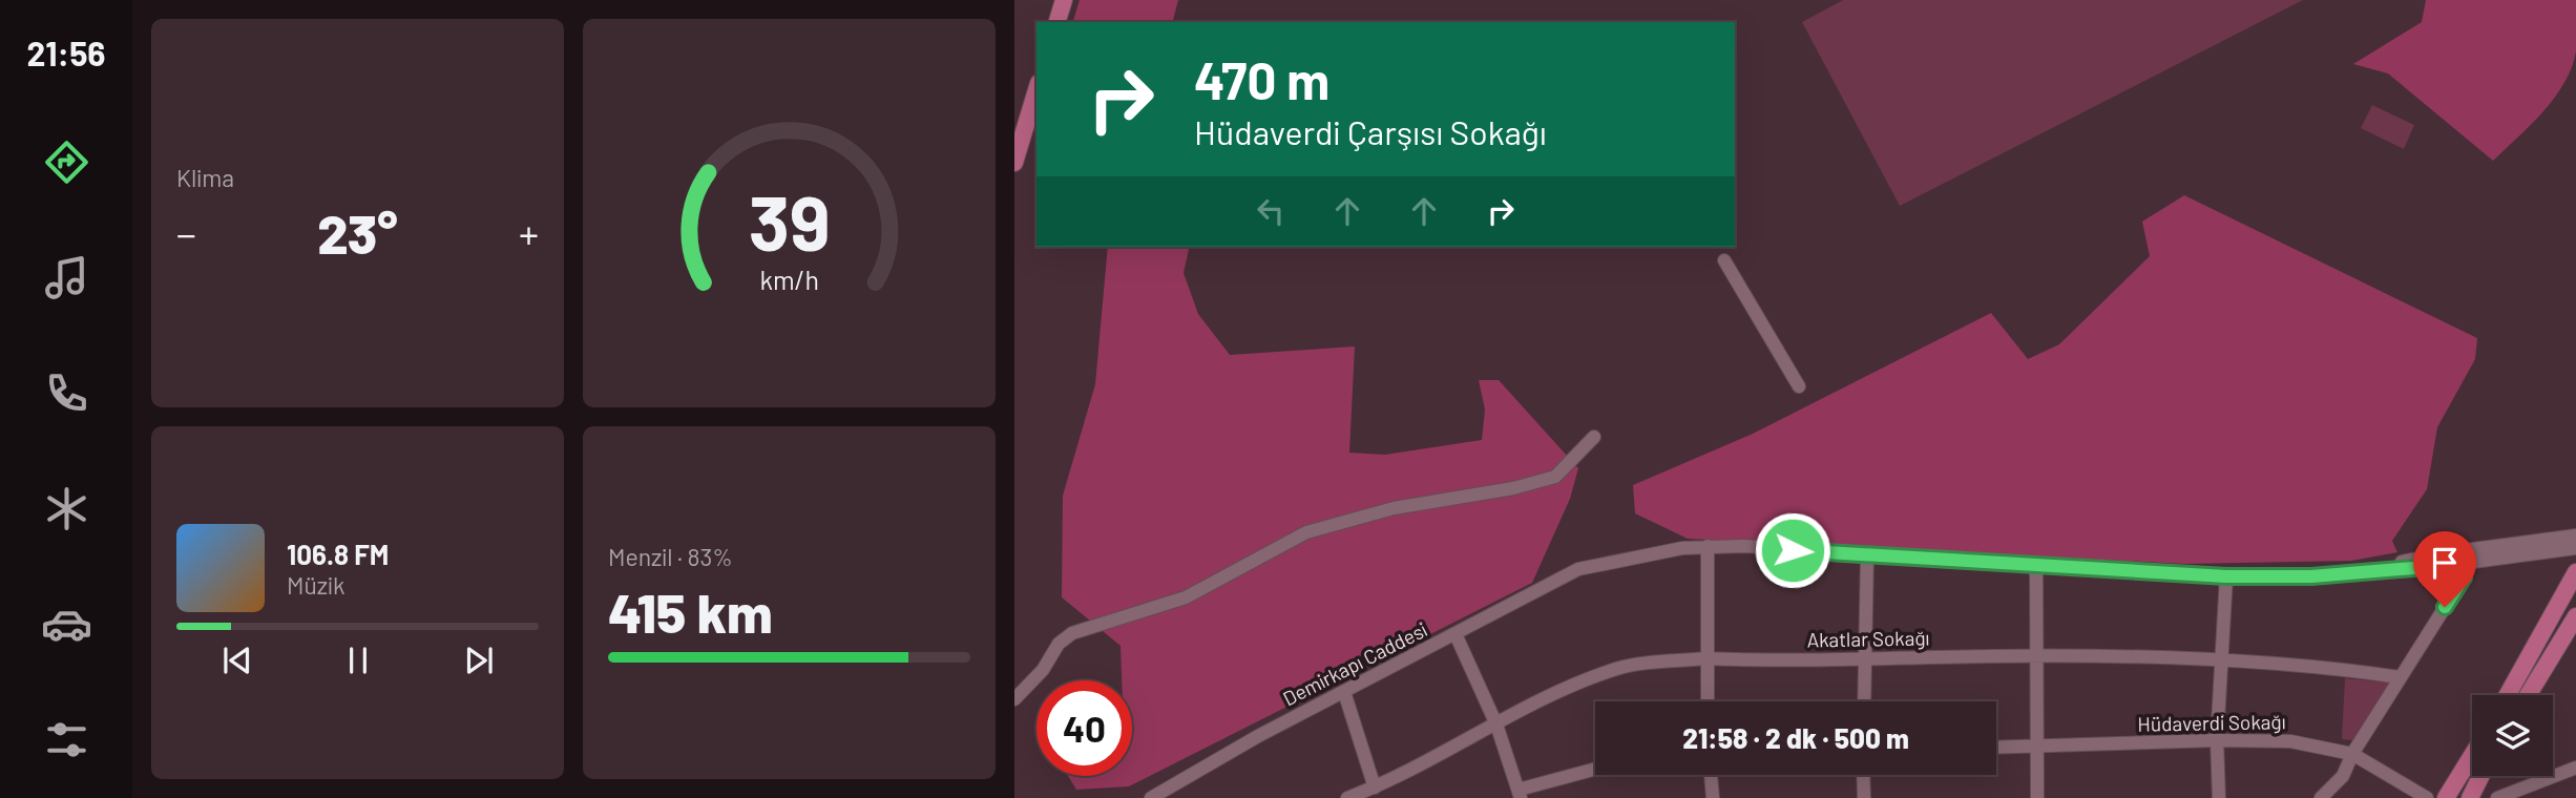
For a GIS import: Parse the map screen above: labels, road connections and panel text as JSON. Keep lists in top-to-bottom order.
{
  "streets": {
    "street": ["Akatlar Sokağı", "Demirkapı Caddesi", "Hüdaverdi Sokağı"]
  },
  "page": {
    "tabs": "21:56",
    "tile": [
      "Klima",
      ["Menzil · 83%", "415 km"]
    ],
    "turn": ["470 m", "Hüdaverdi Çarşısı Sokağı"],
    "heat": ["−", "23°", "+"],
    "song": ["106.8 FM", "Müzik"],
    "limit": "40",
    "trip": "21:58 · 2 dk · 500 m",
    "gauge": ["39", "km/h"]
  }
}
